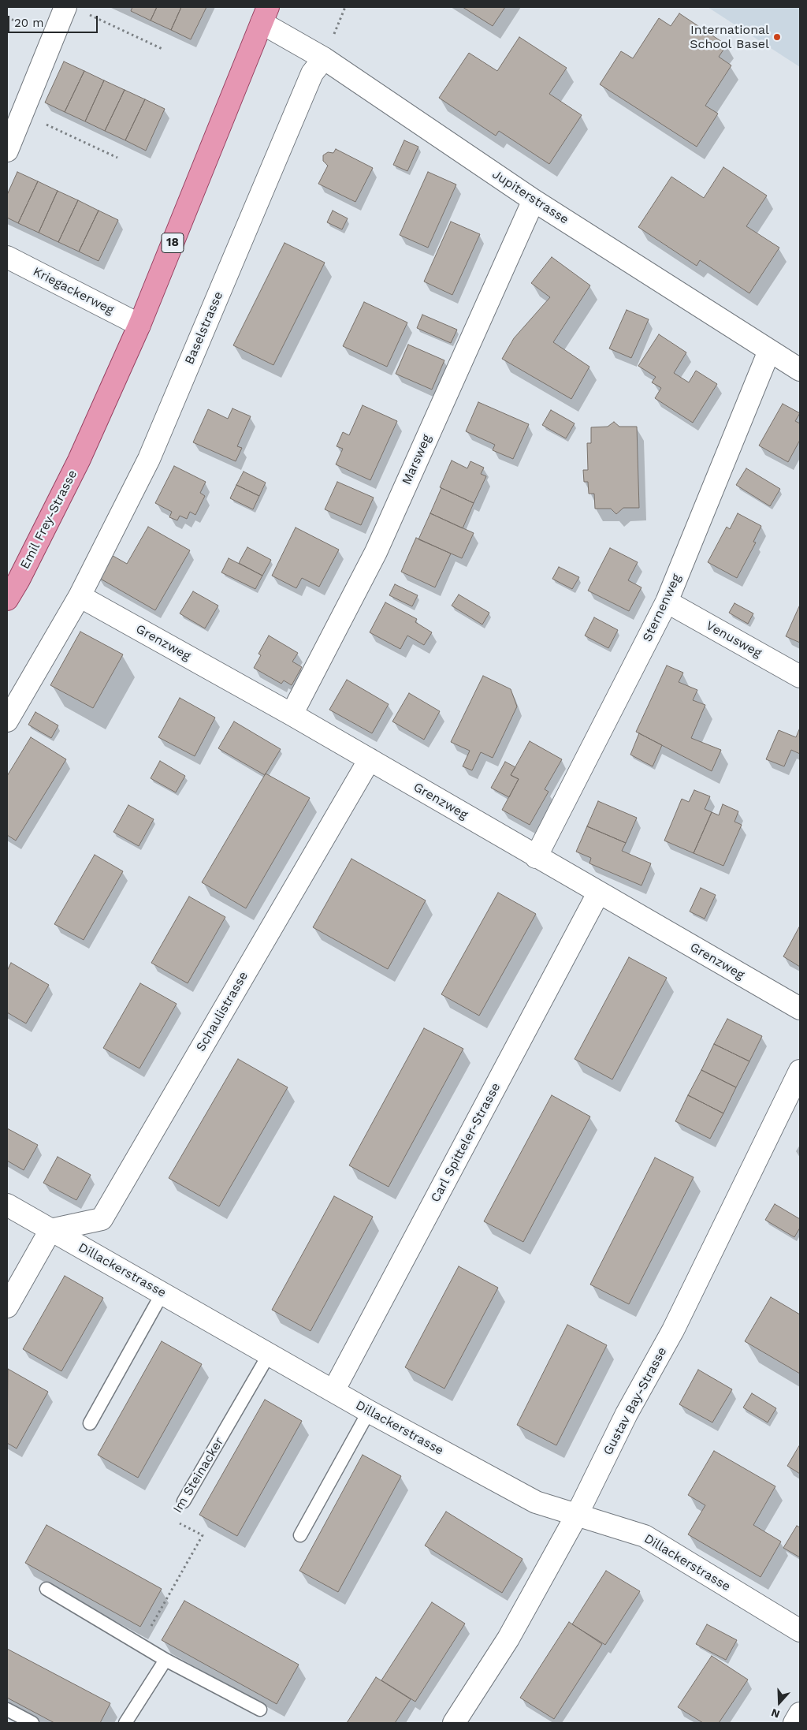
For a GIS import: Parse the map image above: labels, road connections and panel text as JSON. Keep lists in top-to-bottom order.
{
  "streets": {
    "main road": ["18", "Emil Frey-Strasse"],
    "street": [
      "Jupiterstrasse",
      "Kriegackerweg",
      "Baselstrasse",
      "Marsweg",
      "Sternenweg",
      "Venusweg",
      "Grenzweg",
      "Schaulistrasse",
      "Carl Spitteler-Strasse",
      "Dillackerstrasse",
      "Gustav Bay-Strasse"
    ],
    "lane": ["Im Steinacker"]
  },
  "crossings": [
    ["Jupiterstrasse", "18"],
    ["Jupiterstrasse", "Baselstrasse"],
    ["Jupiterstrasse", "Marsweg"],
    ["Jupiterstrasse", "Sternenweg"],
    ["18", "Kriegackerweg"],
    ["18", "Emil Frey-Strasse"],
    ["Kriegackerweg", "Emil Frey-Strasse"],
    ["Baselstrasse", "Grenzweg"],
    ["Marsweg", "Grenzweg"],
    ["Sternenweg", "Venusweg"],
    ["Sternenweg", "Grenzweg"],
    ["Grenzweg", "Schaulistrasse"],
    ["Grenzweg", "Carl Spitteler-Strasse"],
    ["Schaulistrasse", "Dillackerstrasse"],
    ["Carl Spitteler-Strasse", "Dillackerstrasse"],
    ["Dillackerstrasse", "Gustav Bay-Strasse"],
    ["Dillackerstrasse", "Im Steinacker"]
  ],
  "places": ["International School Basel"],
  "scale_bar": "20 m",
  "north": "bottom"
}
